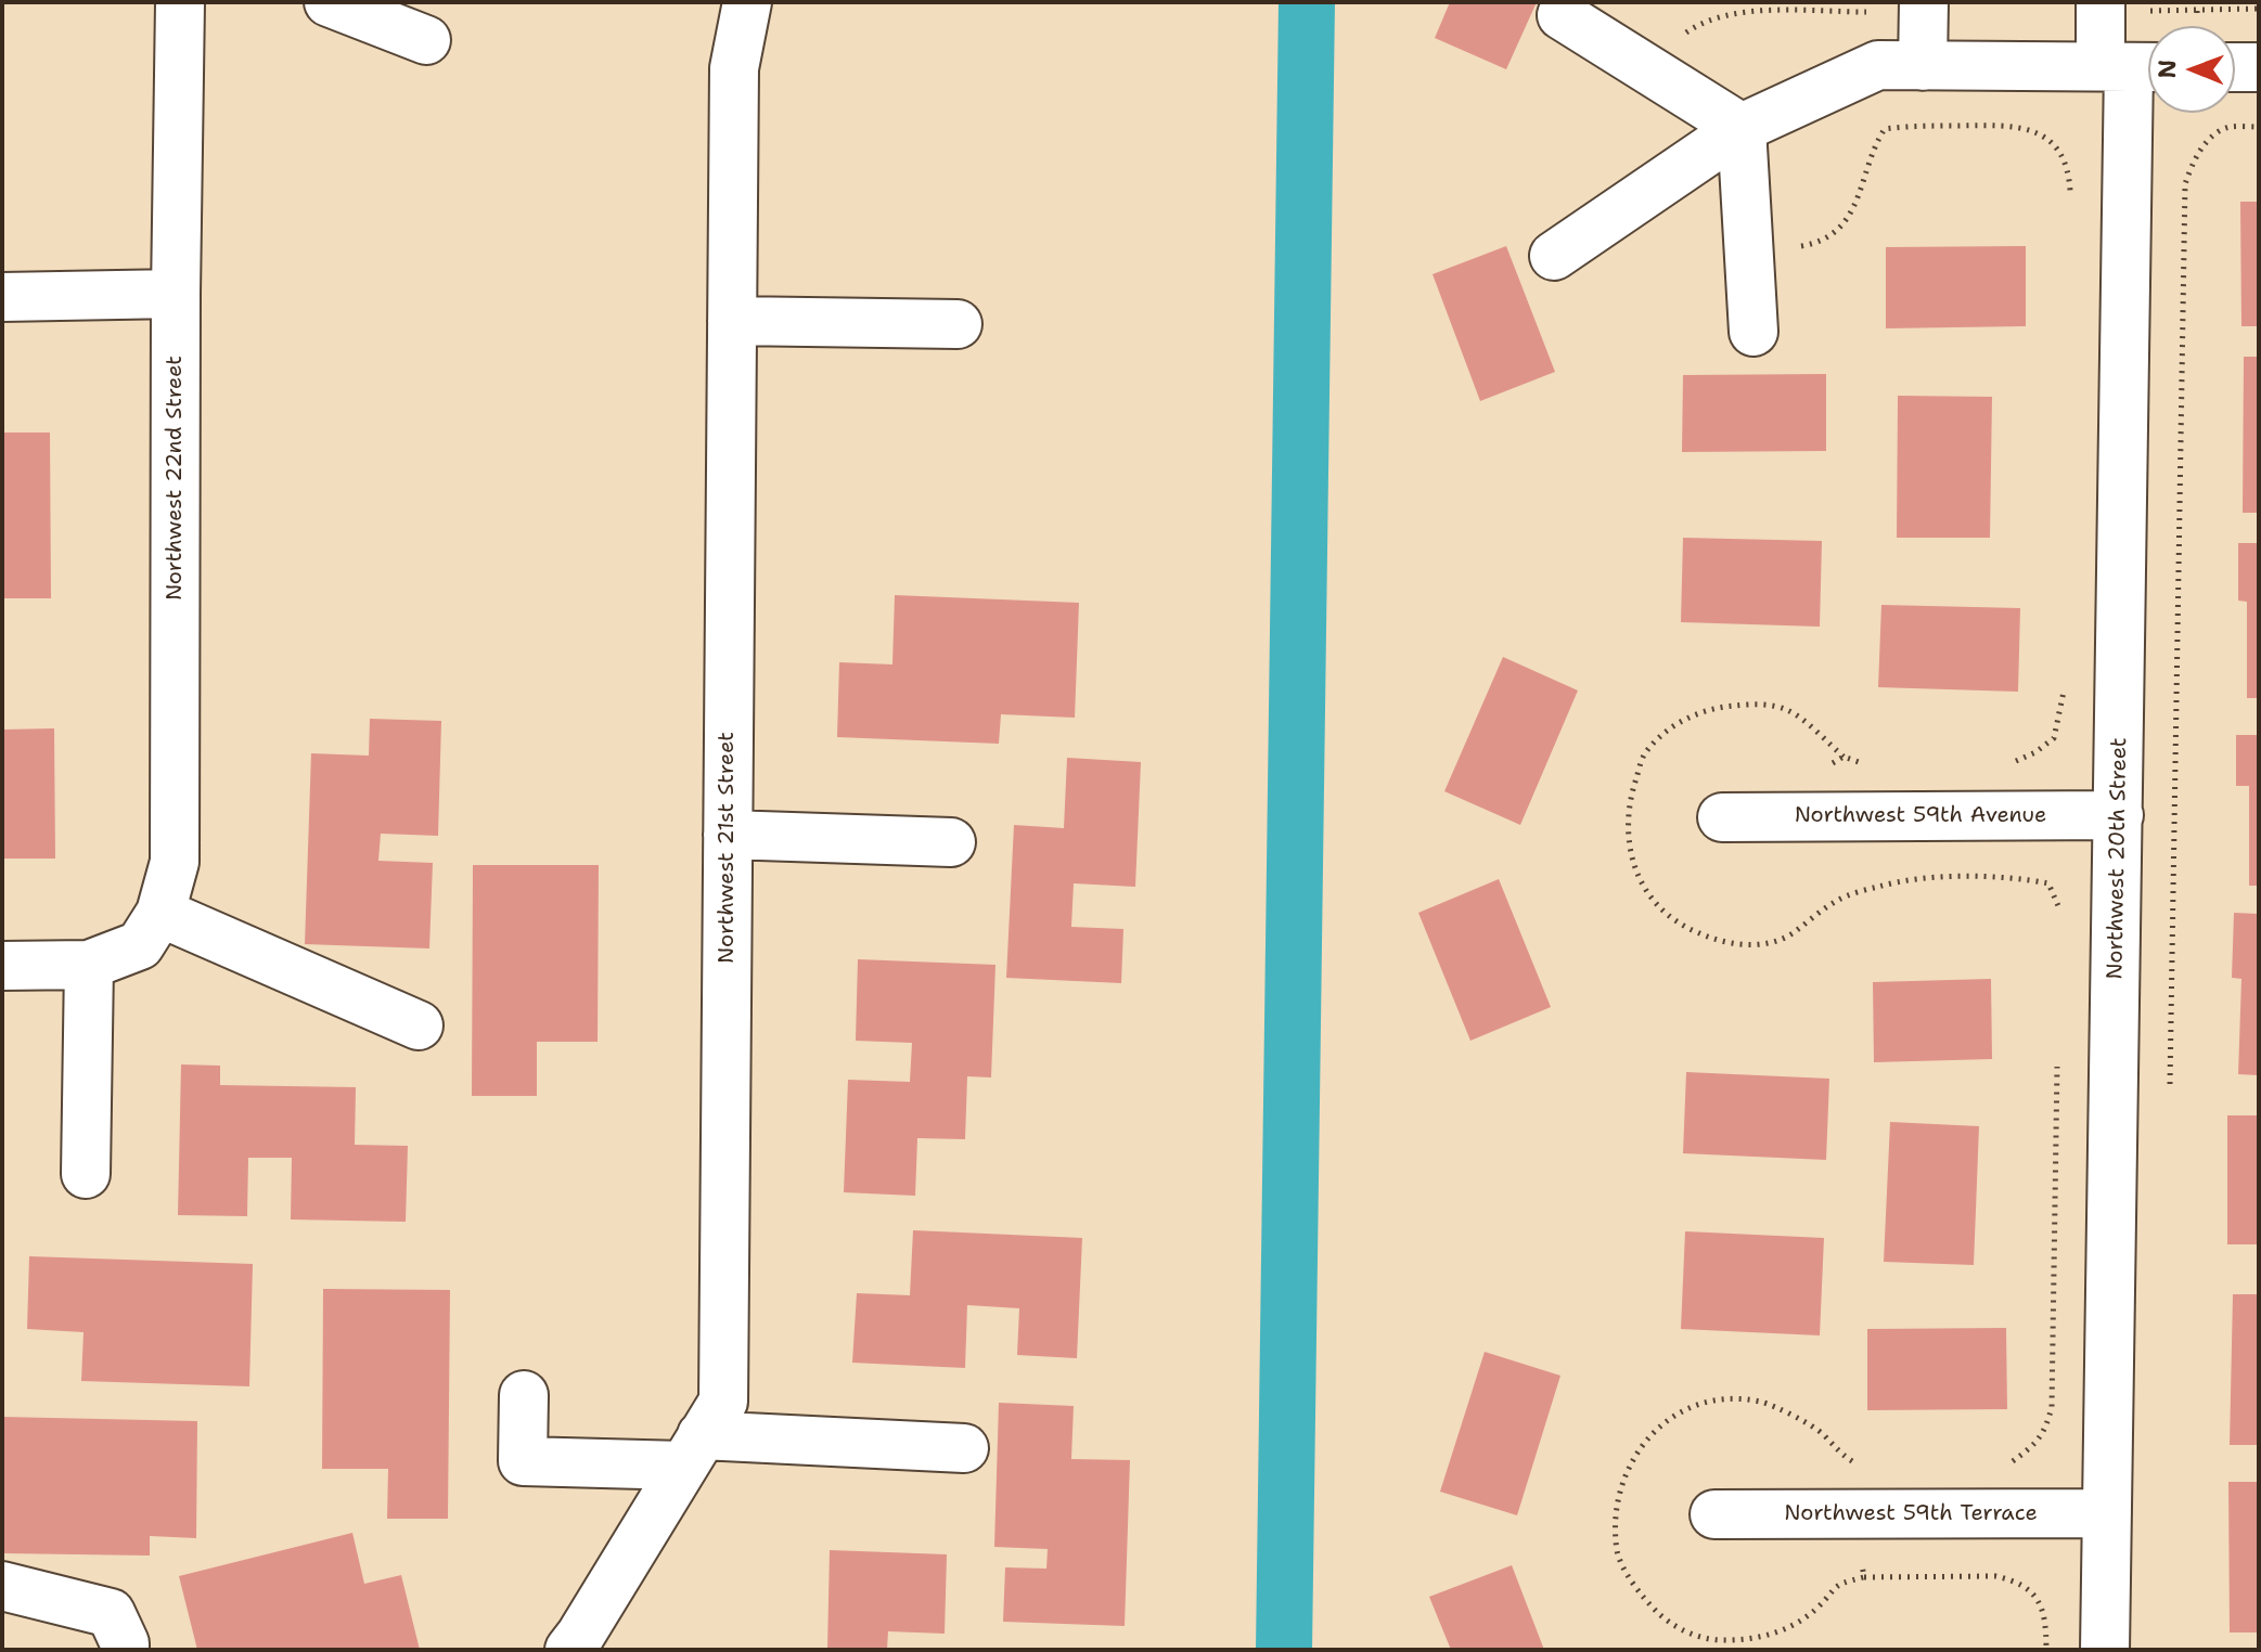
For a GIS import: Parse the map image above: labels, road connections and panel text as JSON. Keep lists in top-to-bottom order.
{
  "streets": {
    "street": [
      "Northwest 22nd Street",
      "Northwest 59th Avenue",
      "Northwest 21st Street",
      "Northwest 20th Street",
      "Northwest 59th Terrace"
    ]
  },
  "crossings": [
    ["Northwest 59th Avenue", "Northwest 20th Street"],
    ["Northwest 20th Street", "Northwest 59th Terrace"]
  ],
  "north": "left"
}
